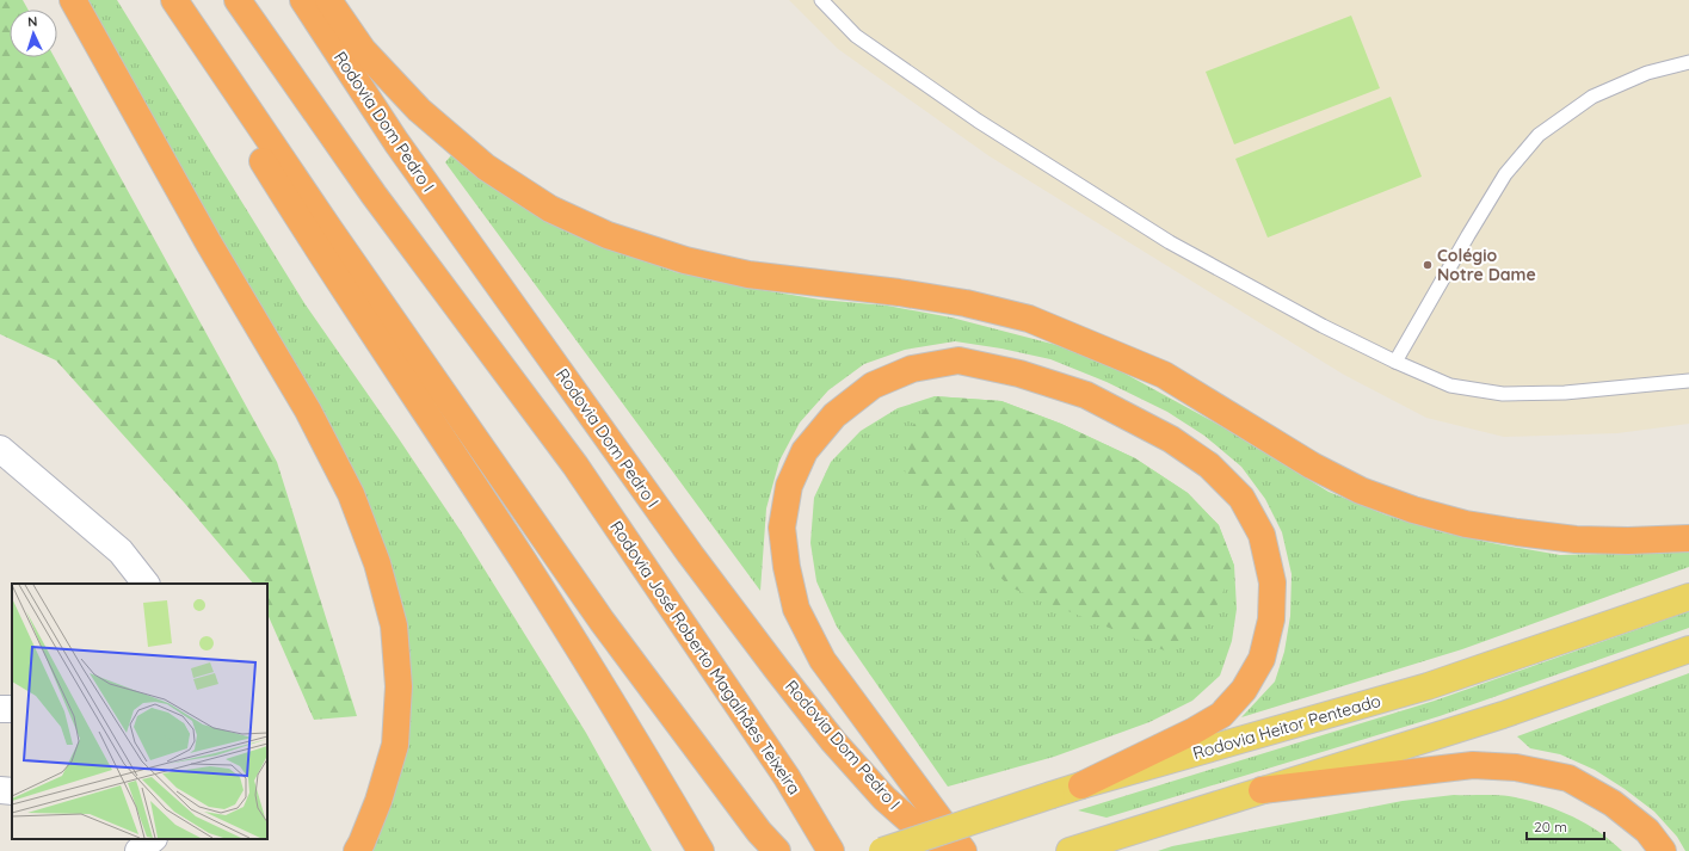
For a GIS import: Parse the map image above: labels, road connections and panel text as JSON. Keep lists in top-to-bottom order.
{
  "streets": {
    "highway": ["Rodovia Dom Pedro I", "Rodovia José Roberto Magalhães Teixeira"],
    "main road": ["Rodovia Heitor Penteado"]
  },
  "places": ["Colégio Notre Dame"],
  "scale_bar": "20 m",
  "north": "top"
}
